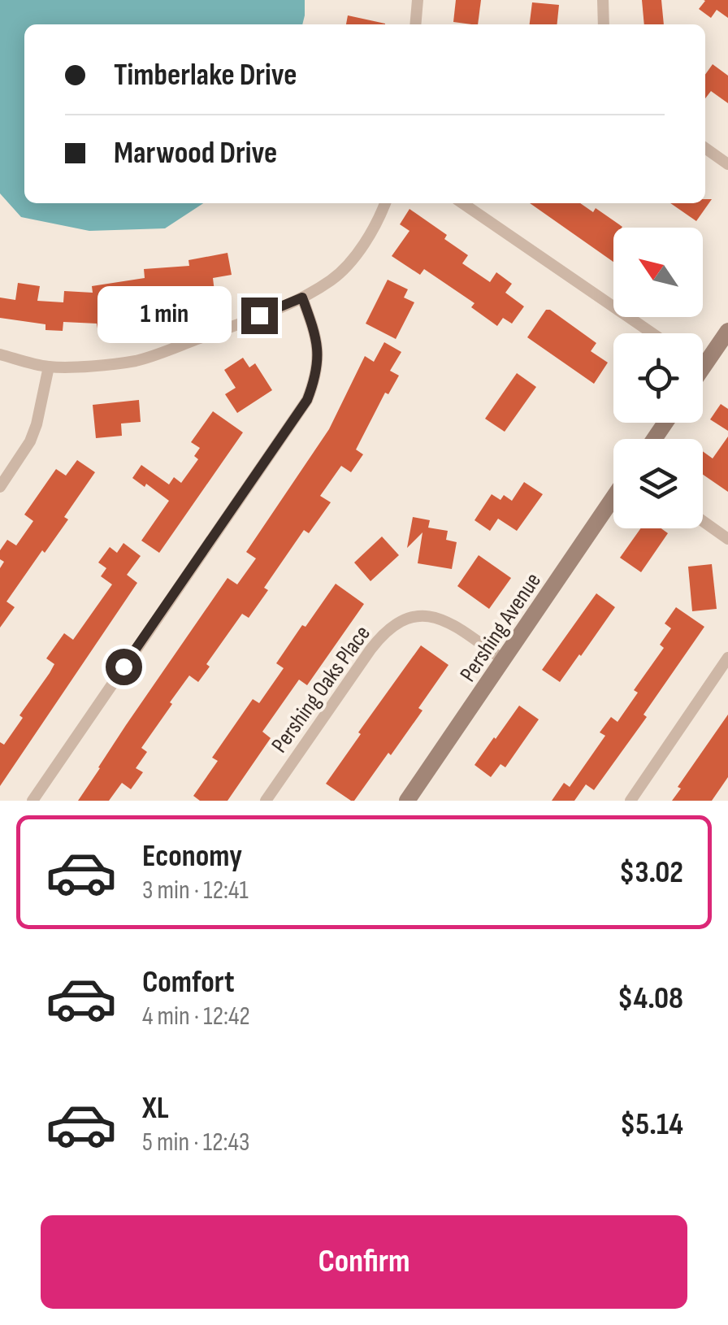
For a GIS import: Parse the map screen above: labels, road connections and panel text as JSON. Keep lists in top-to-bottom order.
{
  "streets": {
    "street": ["Pershing Avenue", "Pershing Oaks Place"]
  },
  "crossings": [
    ["Pershing Avenue", "Pershing Oaks Place"]
  ],
  "north": "top left",
  "page": {
    "banner": ["Timberlake Drive", "Marwood Drive"],
    "bubble": "1 min",
    "list": [
      {
        "name": "Economy",
        "note": "3 min · 12:41",
        "value": "$3.02"
      },
      {
        "name": "Comfort",
        "note": "4 min · 12:42",
        "value": "$4.08"
      },
      {
        "name": "XL",
        "note": "5 min · 12:43",
        "value": "$5.14"
      }
    ],
    "buttons": "Confirm"
  }
}
